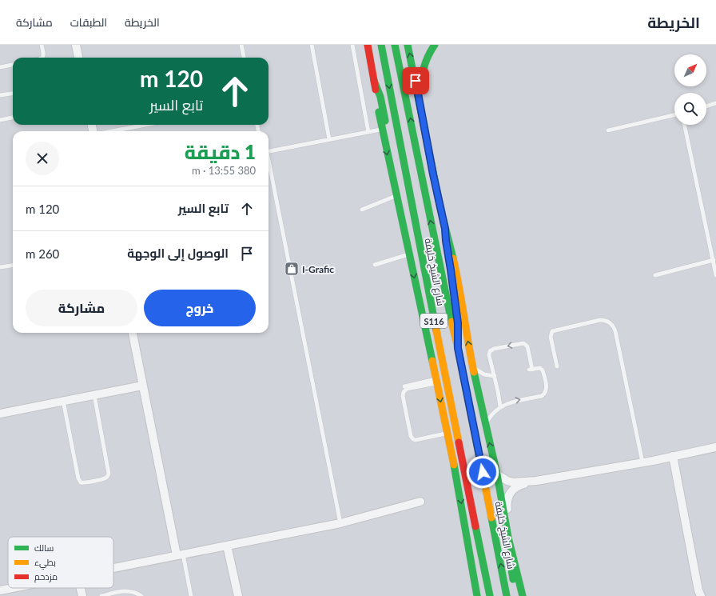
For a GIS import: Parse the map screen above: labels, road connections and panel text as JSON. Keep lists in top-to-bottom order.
{
  "streets": {
    "main road": ["شارع الشيخ خليفة", "S116"]
  },
  "places": {
    "shop": ["I-Grafic"]
  },
  "legend": ["سالك", "بطيء", "مزدحم"],
  "north": "top right",
  "page": {
    "header": "الخريطة",
    "nav": ["الخريطة", "الطبقات", "مشاركة"],
    "turn": ["120 m", "تابع السير"],
    "heading": ["1 دقيقة", "380 m · 13:55"],
    "list": [
      {
        "name": "تابع السير",
        "value": "120 m"
      },
      {
        "name": "الوصول إلى الوجهة",
        "value": "260 m"
      }
    ],
    "buttons": ["خروج", "مشاركة"]
  }
}
